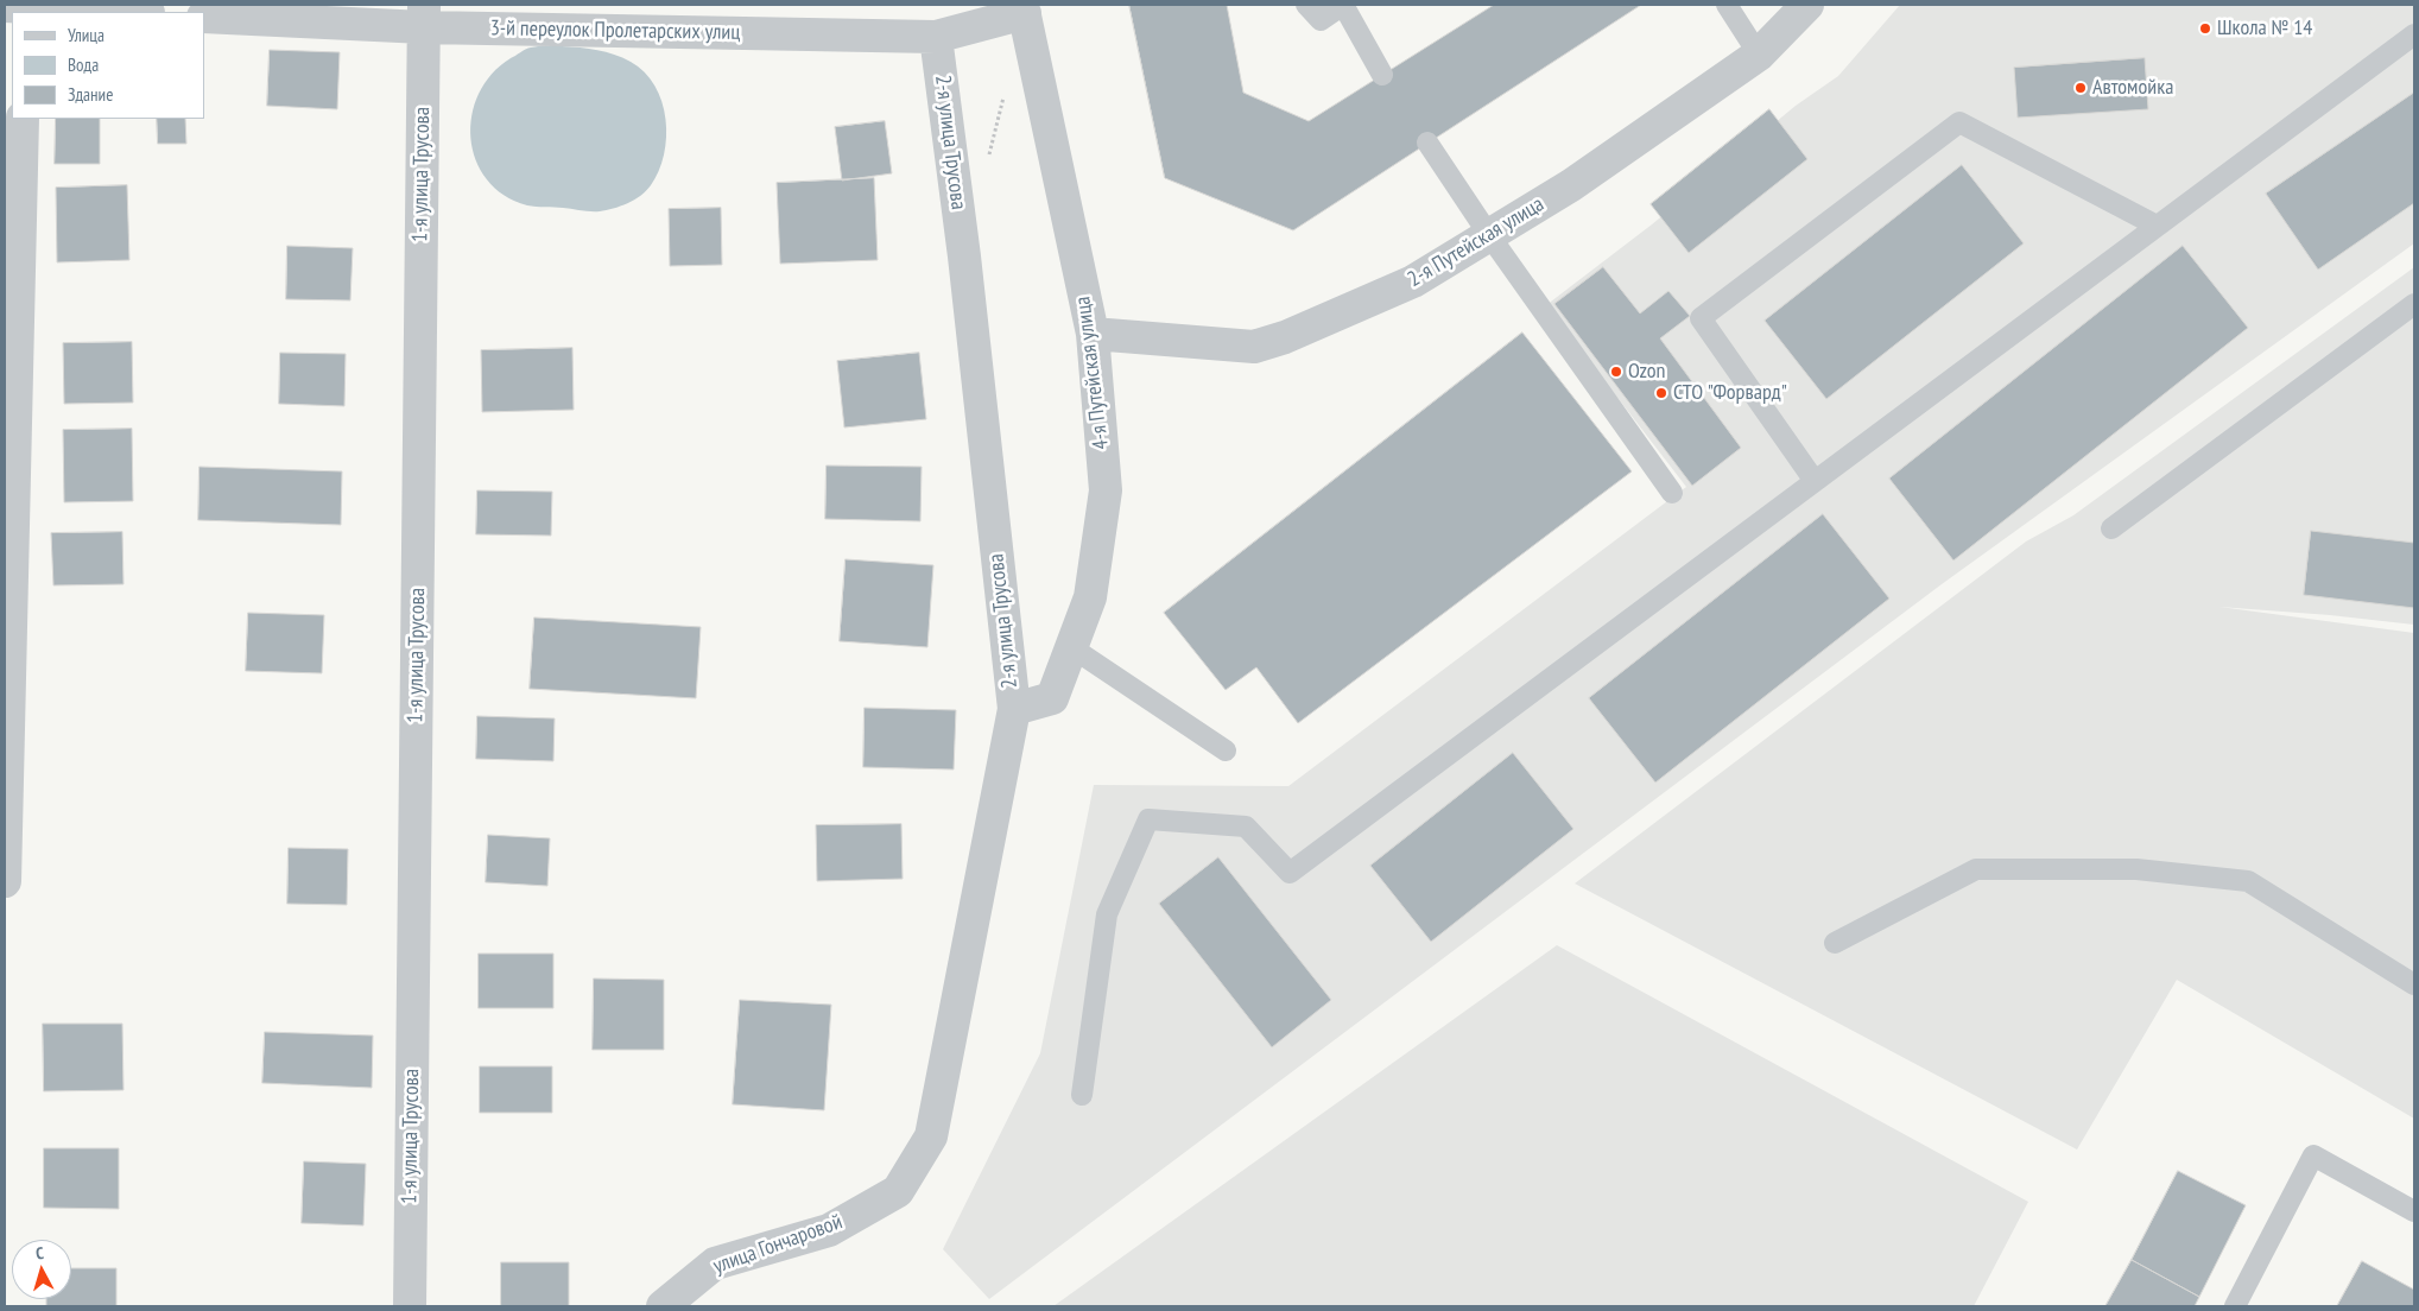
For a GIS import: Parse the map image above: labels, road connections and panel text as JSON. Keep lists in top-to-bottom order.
{
  "streets": {
    "street": [
      "3-й переулок Пролетарских улиц",
      "2-я улица Трусова",
      "1-я улица Трусова",
      "2-я Путейская улица",
      "4-я Путейская улица",
      "улица Гончаровой"
    ]
  },
  "crossings": [
    ["3-й переулок Пролетарских улиц", "2-я улица Трусова"],
    ["3-й переулок Пролетарских улиц", "1-я улица Трусова"],
    ["3-й переулок Пролетарских улиц", "4-я Путейская улица"],
    ["2-я улица Трусова", "4-я Путейская улица"],
    ["2-я улица Трусова", "улица Гончаровой"],
    ["2-я Путейская улица", "4-я Путейская улица"]
  ],
  "places": [
    "Школа № 14",
    "Автомойка",
    "Ozon",
    "СТО \"Форвард\""
  ],
  "legend": ["Улица", "Вода", "Здание"],
  "north": "top"
}
